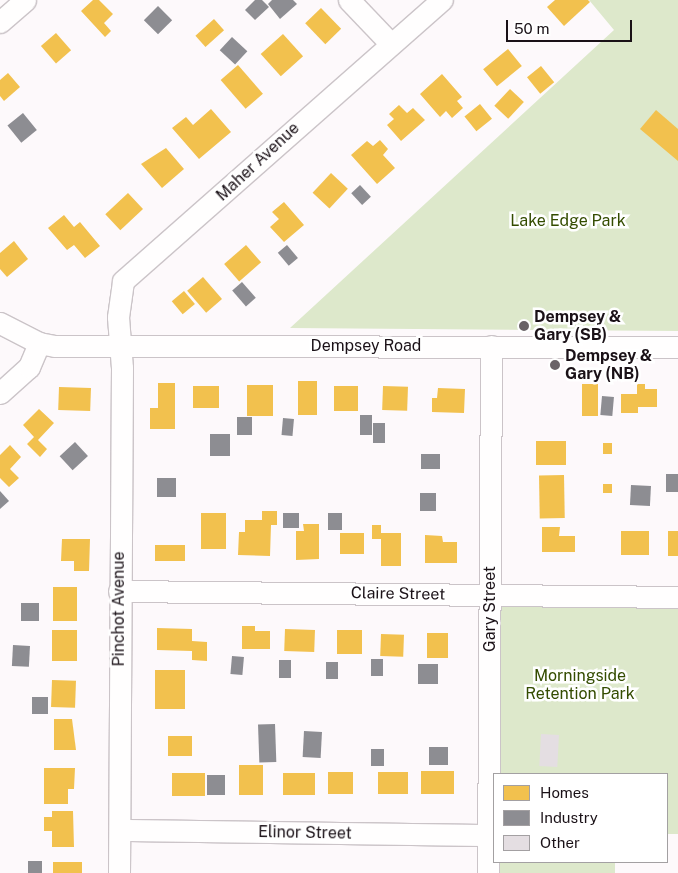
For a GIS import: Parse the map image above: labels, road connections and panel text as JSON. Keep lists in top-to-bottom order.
{
  "streets": {
    "street": [
      "Maher Avenue",
      "Dempsey Road",
      "Claire Street",
      "Pinchot Avenue",
      "Gary Street",
      "Elinor Street"
    ]
  },
  "crossings": [
    ["Maher Avenue", "Dempsey Road"],
    ["Maher Avenue", "Pinchot Avenue"],
    ["Dempsey Road", "Pinchot Avenue"],
    ["Dempsey Road", "Gary Street"],
    ["Claire Street", "Pinchot Avenue"],
    ["Claire Street", "Gary Street"],
    ["Pinchot Avenue", "Elinor Street"],
    ["Gary Street", "Elinor Street"]
  ],
  "parks": ["Lake Edge Park", "Morningside Retention Park"],
  "places": ["Dempsey & Gary (SB)", "Dempsey & Gary (NB)"],
  "legend": ["Homes", "Industry", "Other"],
  "scale_bar": "50 m"
}
